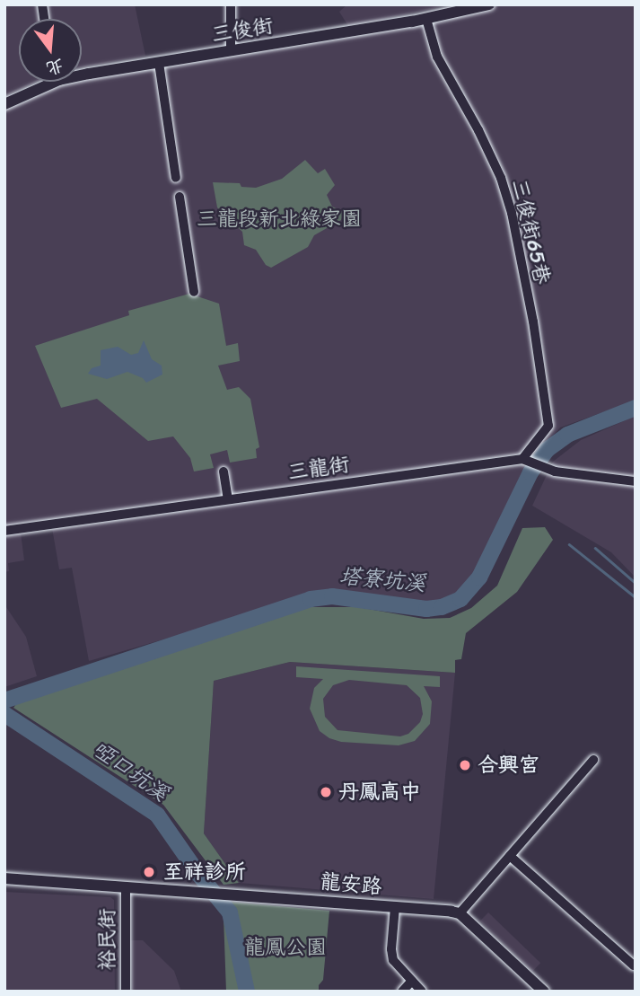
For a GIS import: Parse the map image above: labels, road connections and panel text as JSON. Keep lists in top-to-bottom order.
{
  "streets": {
    "street": [
      "三俊街",
      "三俊街65巷",
      "三龍街",
      "龍安路",
      "裕民街"
    ]
  },
  "crossings": [
    ["三俊街", "三俊街65巷"],
    ["三俊街65巷", "三龍街"],
    ["龍安路", "裕民街"]
  ],
  "water": ["塔寮坑溪", "啞口坑溪"],
  "parks": ["三龍段新北綠家園", "龍鳳公園"],
  "places": ["合興宮", "丹鳳高中", "至祥診所"],
  "north": "bottom"
}
